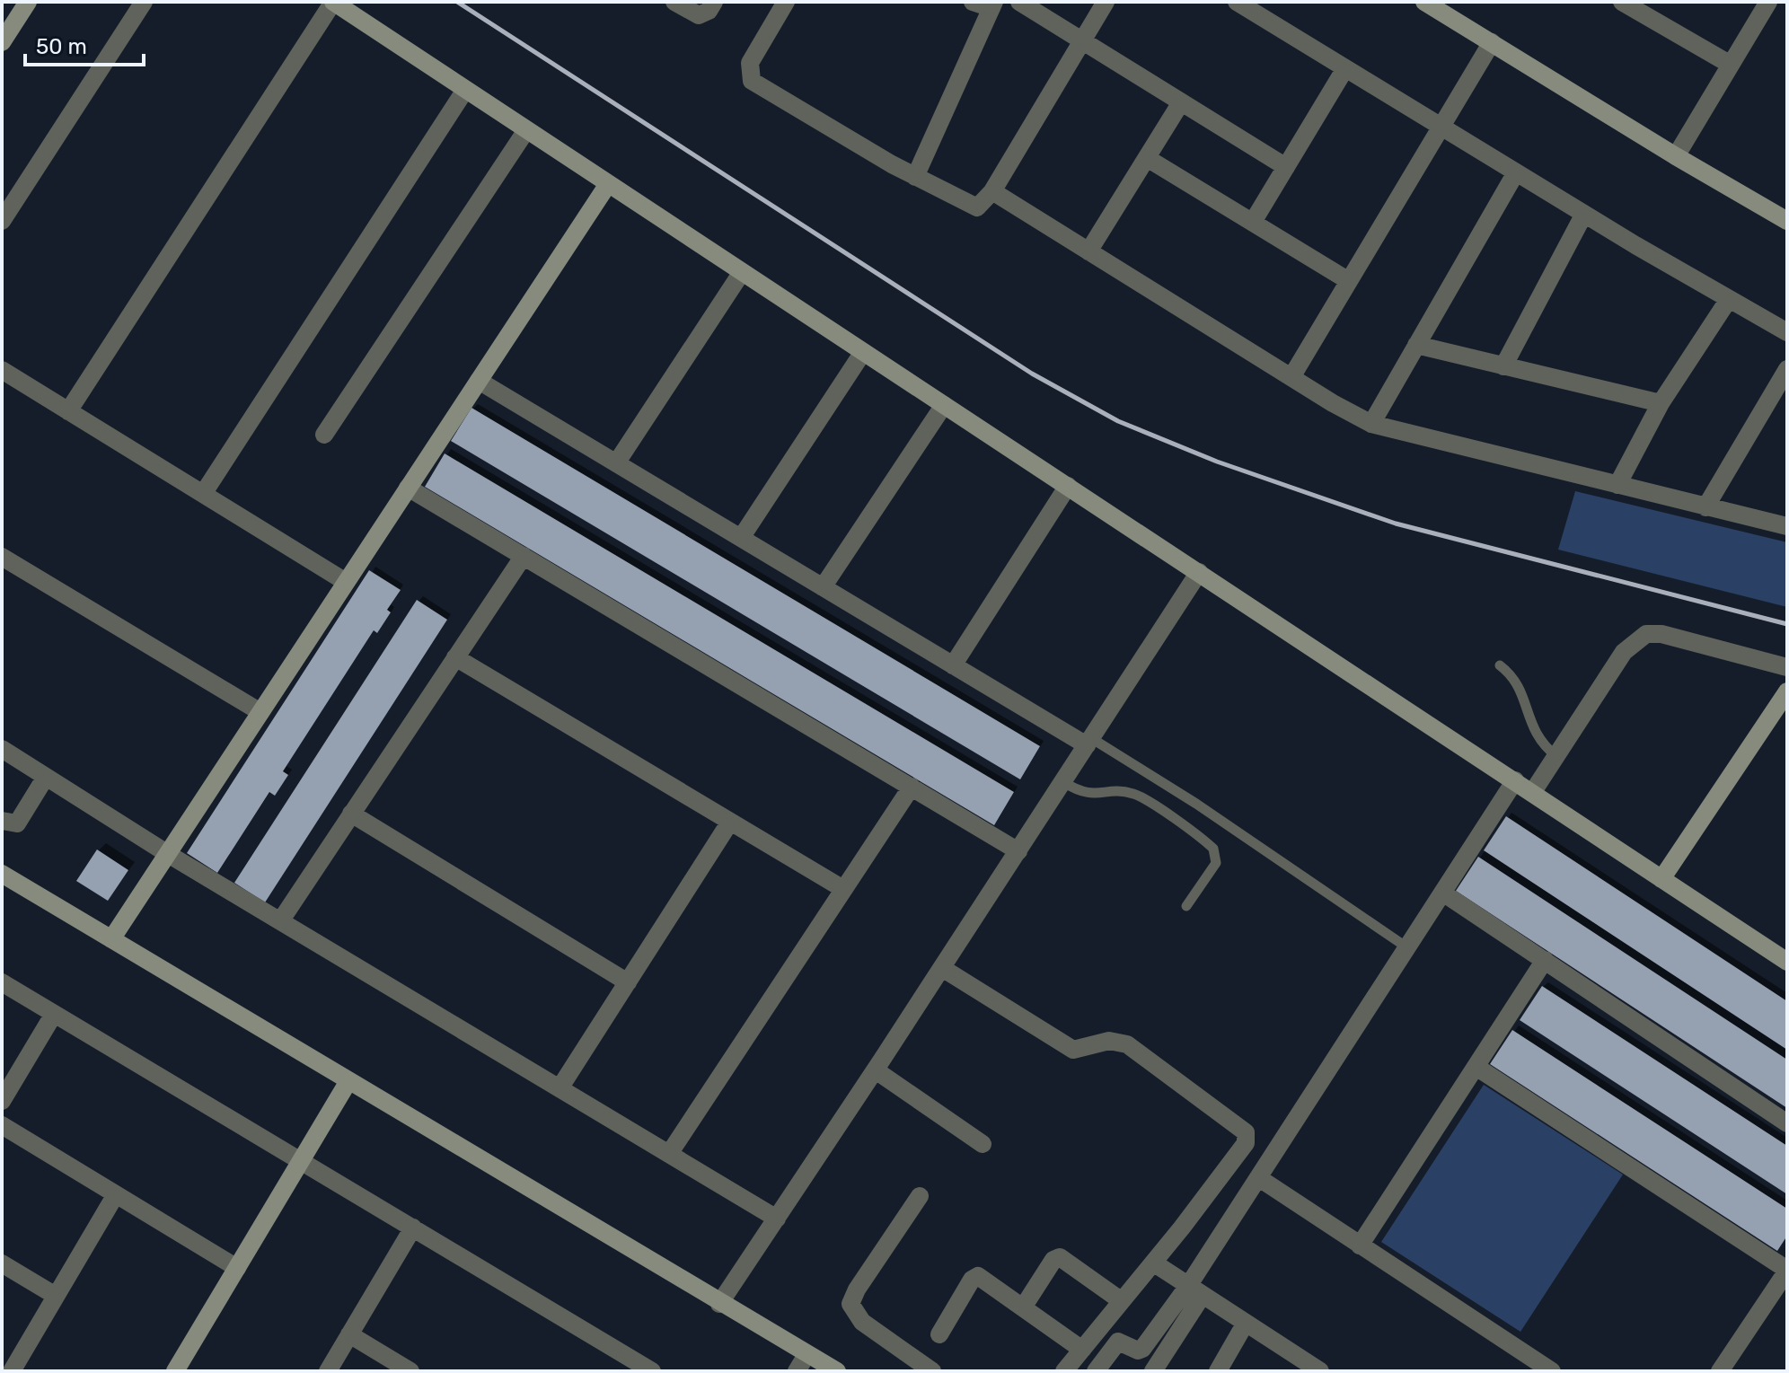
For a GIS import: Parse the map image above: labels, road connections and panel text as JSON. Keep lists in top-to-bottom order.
{
  "scale_bar": "50 m"
}
